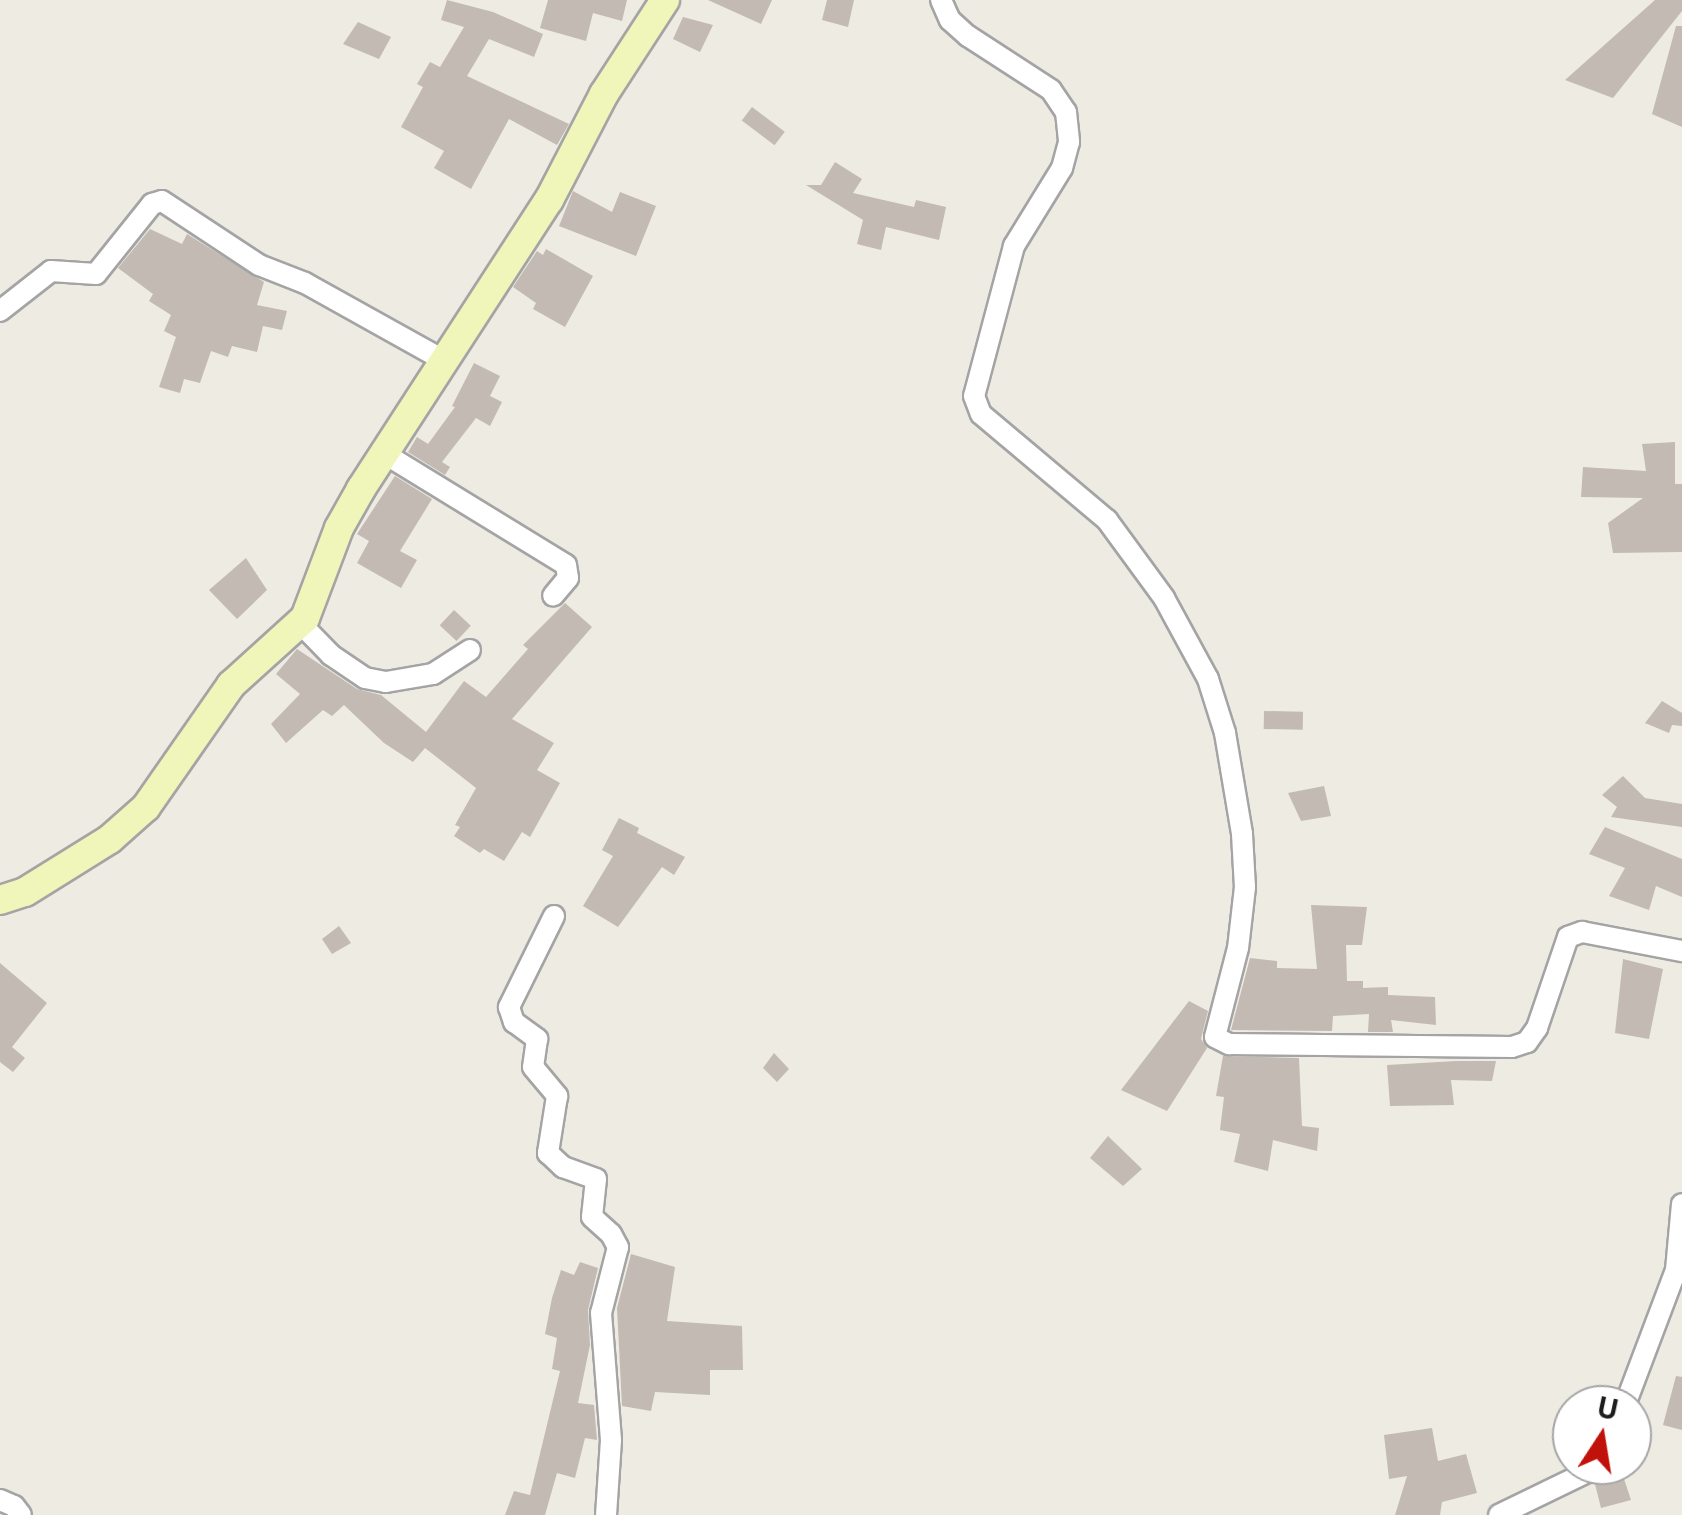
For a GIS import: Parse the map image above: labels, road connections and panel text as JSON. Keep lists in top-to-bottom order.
{
  "north": "top"
}
